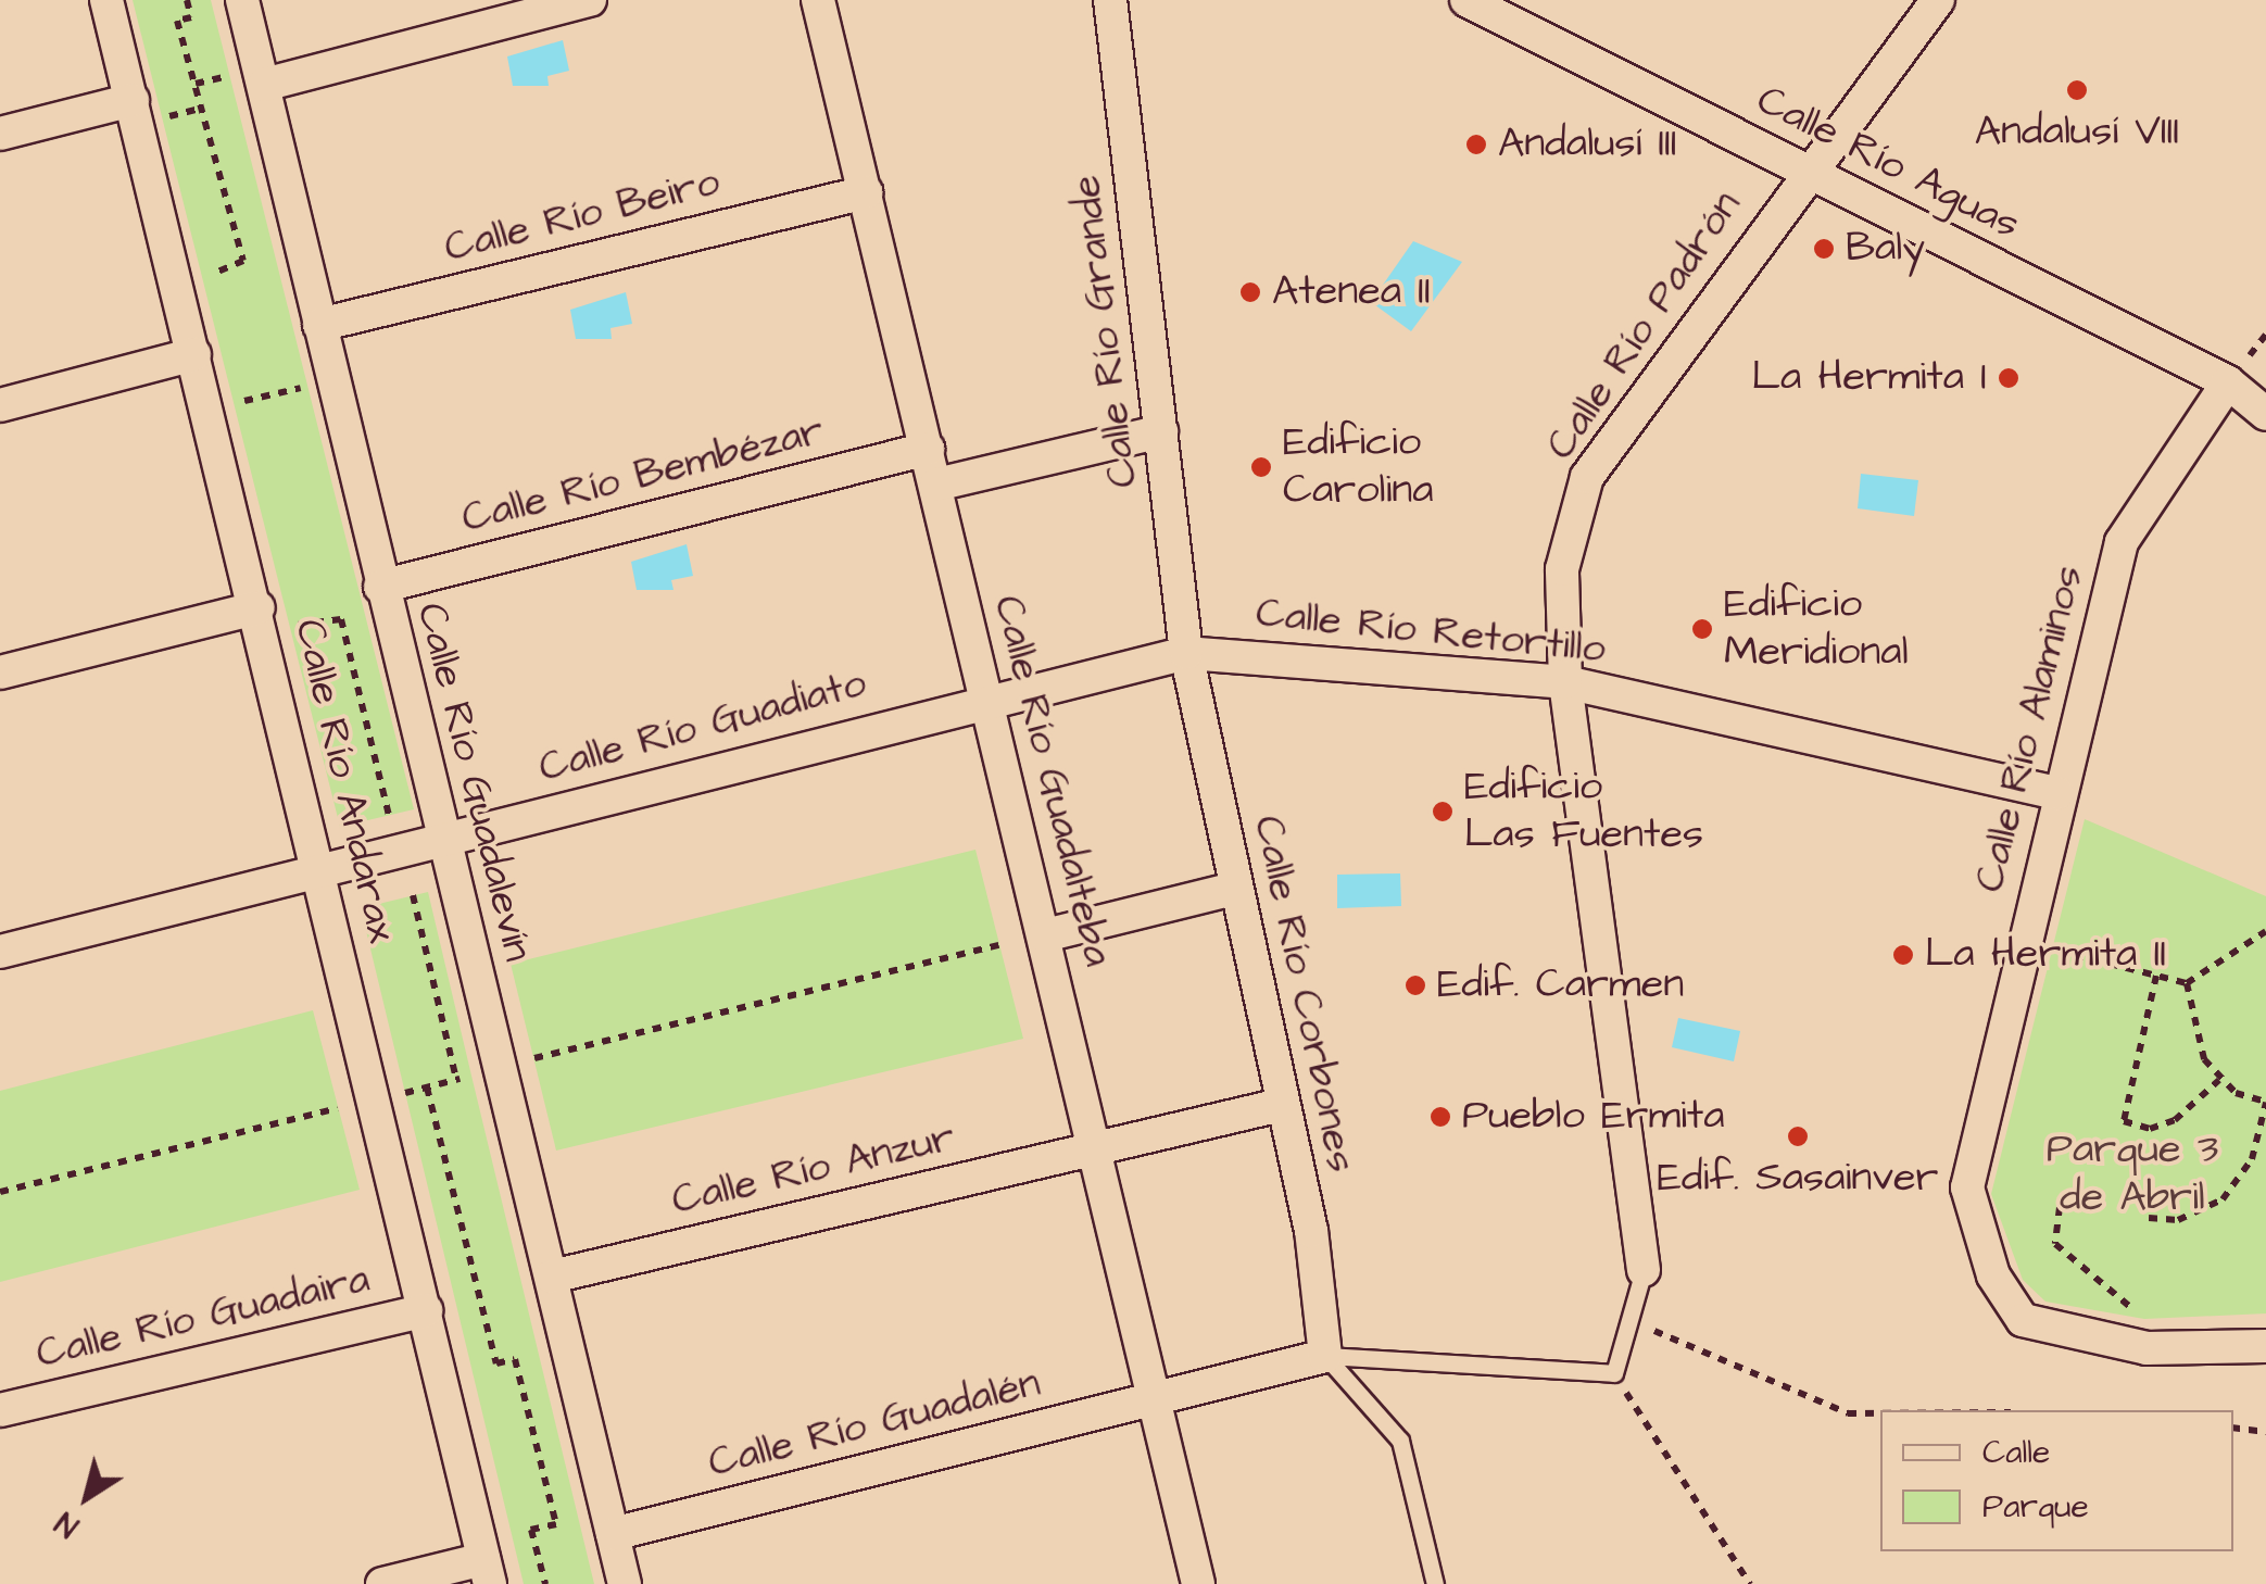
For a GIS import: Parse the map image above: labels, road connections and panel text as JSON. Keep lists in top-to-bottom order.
{
  "streets": {
    "street": [
      "Calle Río Aguas",
      "Calle Río Beiro",
      "Calle Río Padrón",
      "Calle Río Grande",
      "Calle Río Bembézar",
      "Calle Río Retortillo",
      "Calle Río Guadiato",
      "Calle Río Alaminos",
      "Calle Río Andarax",
      "Calle Río Guadalteba",
      "Calle Río Guadalevín",
      "Calle Río Corbones",
      "Calle Río Anzur",
      "Calle Río Guadaira",
      "Calle Río Guadalén"
    ]
  },
  "crossings": [
    ["Calle Río Aguas", "Calle Río Padrón"],
    ["Calle Río Aguas", "Calle Río Alaminos"],
    ["Calle Río Beiro", "Calle Río Guadalteba"],
    ["Calle Río Beiro", "Calle Río Guadalevín"],
    ["Calle Río Padrón", "Calle Río Retortillo"],
    ["Calle Río Grande", "Calle Río Retortillo"],
    ["Calle Río Grande", "Calle Río Corbones"],
    ["Calle Río Bembézar", "Calle Río Guadalteba"],
    ["Calle Río Bembézar", "Calle Río Guadalevín"],
    ["Calle Río Retortillo", "Calle Río Guadiato"],
    ["Calle Río Retortillo", "Calle Río Alaminos"],
    ["Calle Río Retortillo", "Calle Río Guadalteba"],
    ["Calle Río Retortillo", "Calle Río Corbones"],
    ["Calle Río Guadiato", "Calle Río Andarax"],
    ["Calle Río Guadiato", "Calle Río Guadalteba"],
    ["Calle Río Guadiato", "Calle Río Guadalevín"],
    ["Calle Río Andarax", "Calle Río Guadaira"],
    ["Calle Río Guadalteba", "Calle Río Anzur"],
    ["Calle Río Guadalteba", "Calle Río Guadalén"],
    ["Calle Río Guadalevín", "Calle Río Anzur"],
    ["Calle Río Guadalevín", "Calle Río Guadalén"],
    ["Calle Río Corbones", "Calle Río Anzur"],
    ["Calle Río Corbones", "Calle Río Guadalén"]
  ],
  "parks": ["Parque 3 de Abril"],
  "places": [
    "Andalusí VIII",
    "Andalusí III",
    "Baly",
    "Atenea II",
    "La Hermita I",
    "Edificio Carolina",
    "Edificio Meridional",
    "Edificio Las Fuentes",
    "La Hermita II",
    "Edif. Carmen",
    "Pueblo Ermita",
    "Edif. Sasainver"
  ],
  "legend": ["Calle", "Parque"],
  "north": "bottom left"
}
